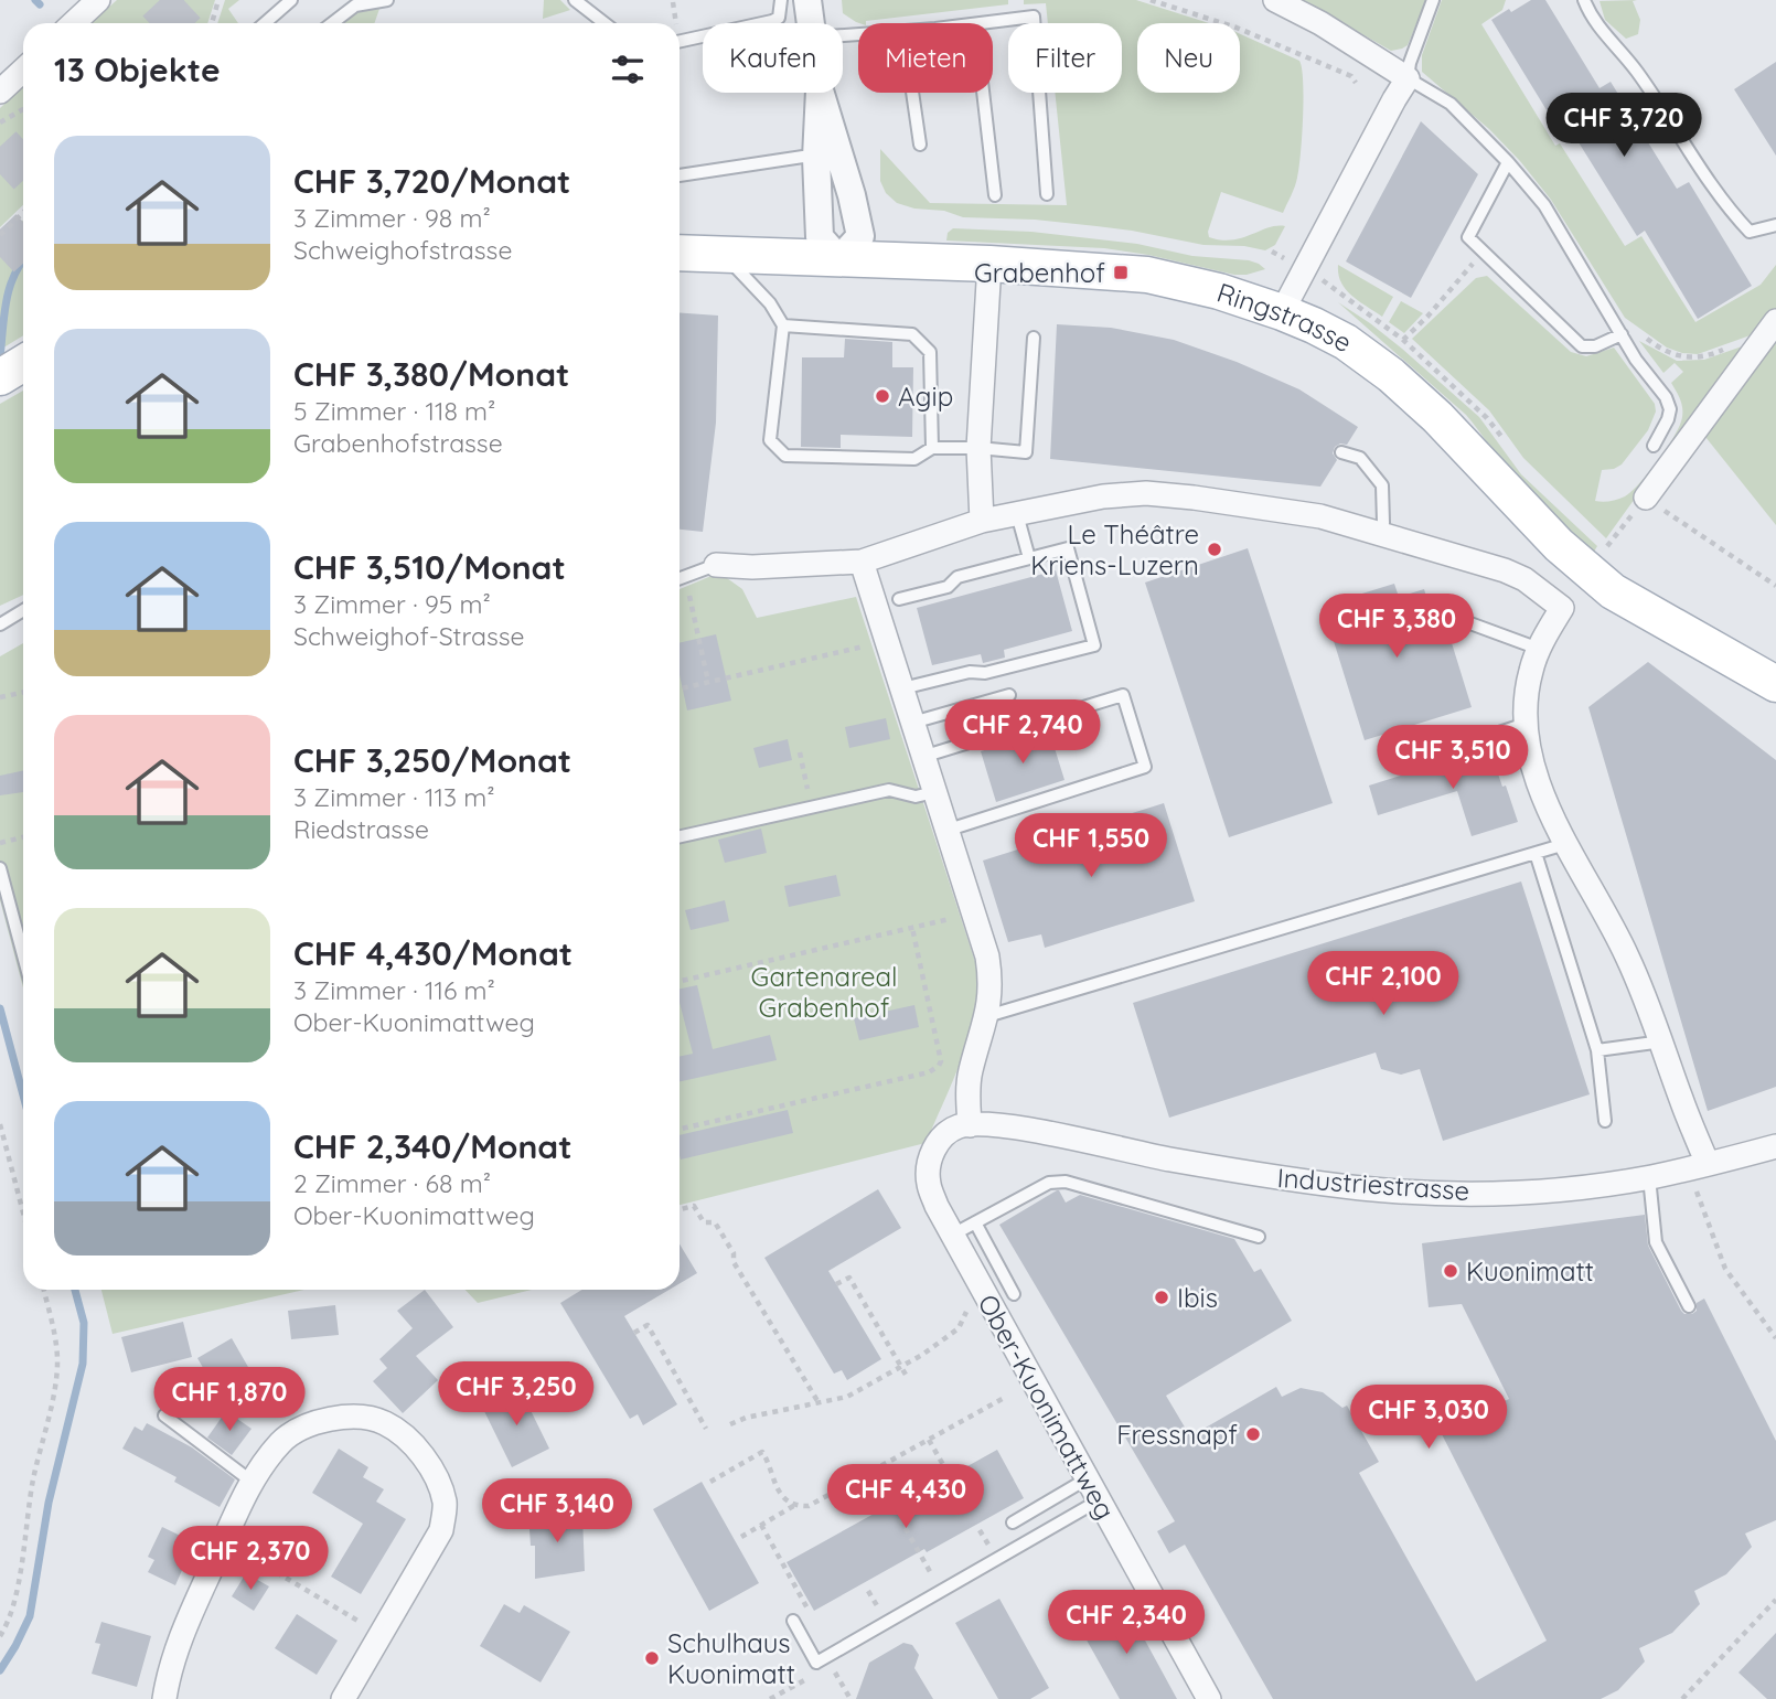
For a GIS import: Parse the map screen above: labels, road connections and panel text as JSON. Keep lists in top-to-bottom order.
{
  "streets": {
    "main road": ["Ringstrasse"],
    "street": ["Industriestrasse", "Ober-Kuonimattweg"]
  },
  "crossings": [
    ["Industriestrasse", "Ober-Kuonimattweg"]
  ],
  "parks": ["Gartenareal Grabenhof"],
  "places": {
    "transit": ["Grabenhof"],
    "other": [
      "Agip",
      "Le Théâtre Kriens-Luzern",
      "Kuonimatt",
      "Ibis",
      "Fressnapf",
      "Schulhaus Kuonimatt"
    ]
  },
  "page": {
    "chip": [
      "Kaufen",
      "Mieten",
      "Filter",
      "Neu"
    ],
    "heading": "13 Objekte",
    "price": [
      "CHF 3,720",
      "CHF 3,380",
      "CHF 2,740",
      "CHF 3,510",
      "CHF 1,550",
      "CHF 2,100",
      "CHF 3,250",
      "CHF 1,870",
      "CHF 3,030",
      "CHF 4,430",
      "CHF 3,140",
      "CHF 2,370",
      "CHF 2,340"
    ],
    "list": [
      {
        "name": "CHF 3,720/Monat",
        "note": "3 Zimmer · 98 m² · Schweighofstrasse"
      },
      {
        "name": "CHF 3,380/Monat",
        "note": "5 Zimmer · 118 m² · Grabenhofstrasse"
      },
      {
        "name": "CHF 3,510/Monat",
        "note": "3 Zimmer · 95 m² · Schweighof-Strasse"
      },
      {
        "name": "CHF 3,250/Monat",
        "note": "3 Zimmer · 113 m² · Riedstrasse"
      },
      {
        "name": "CHF 4,430/Monat",
        "note": "3 Zimmer · 116 m² · Ober-Kuonimattweg"
      },
      {
        "name": "CHF 2,340/Monat",
        "note": "2 Zimmer · 68 m² · Ober-Kuonimattweg"
      }
    ]
  }
}
